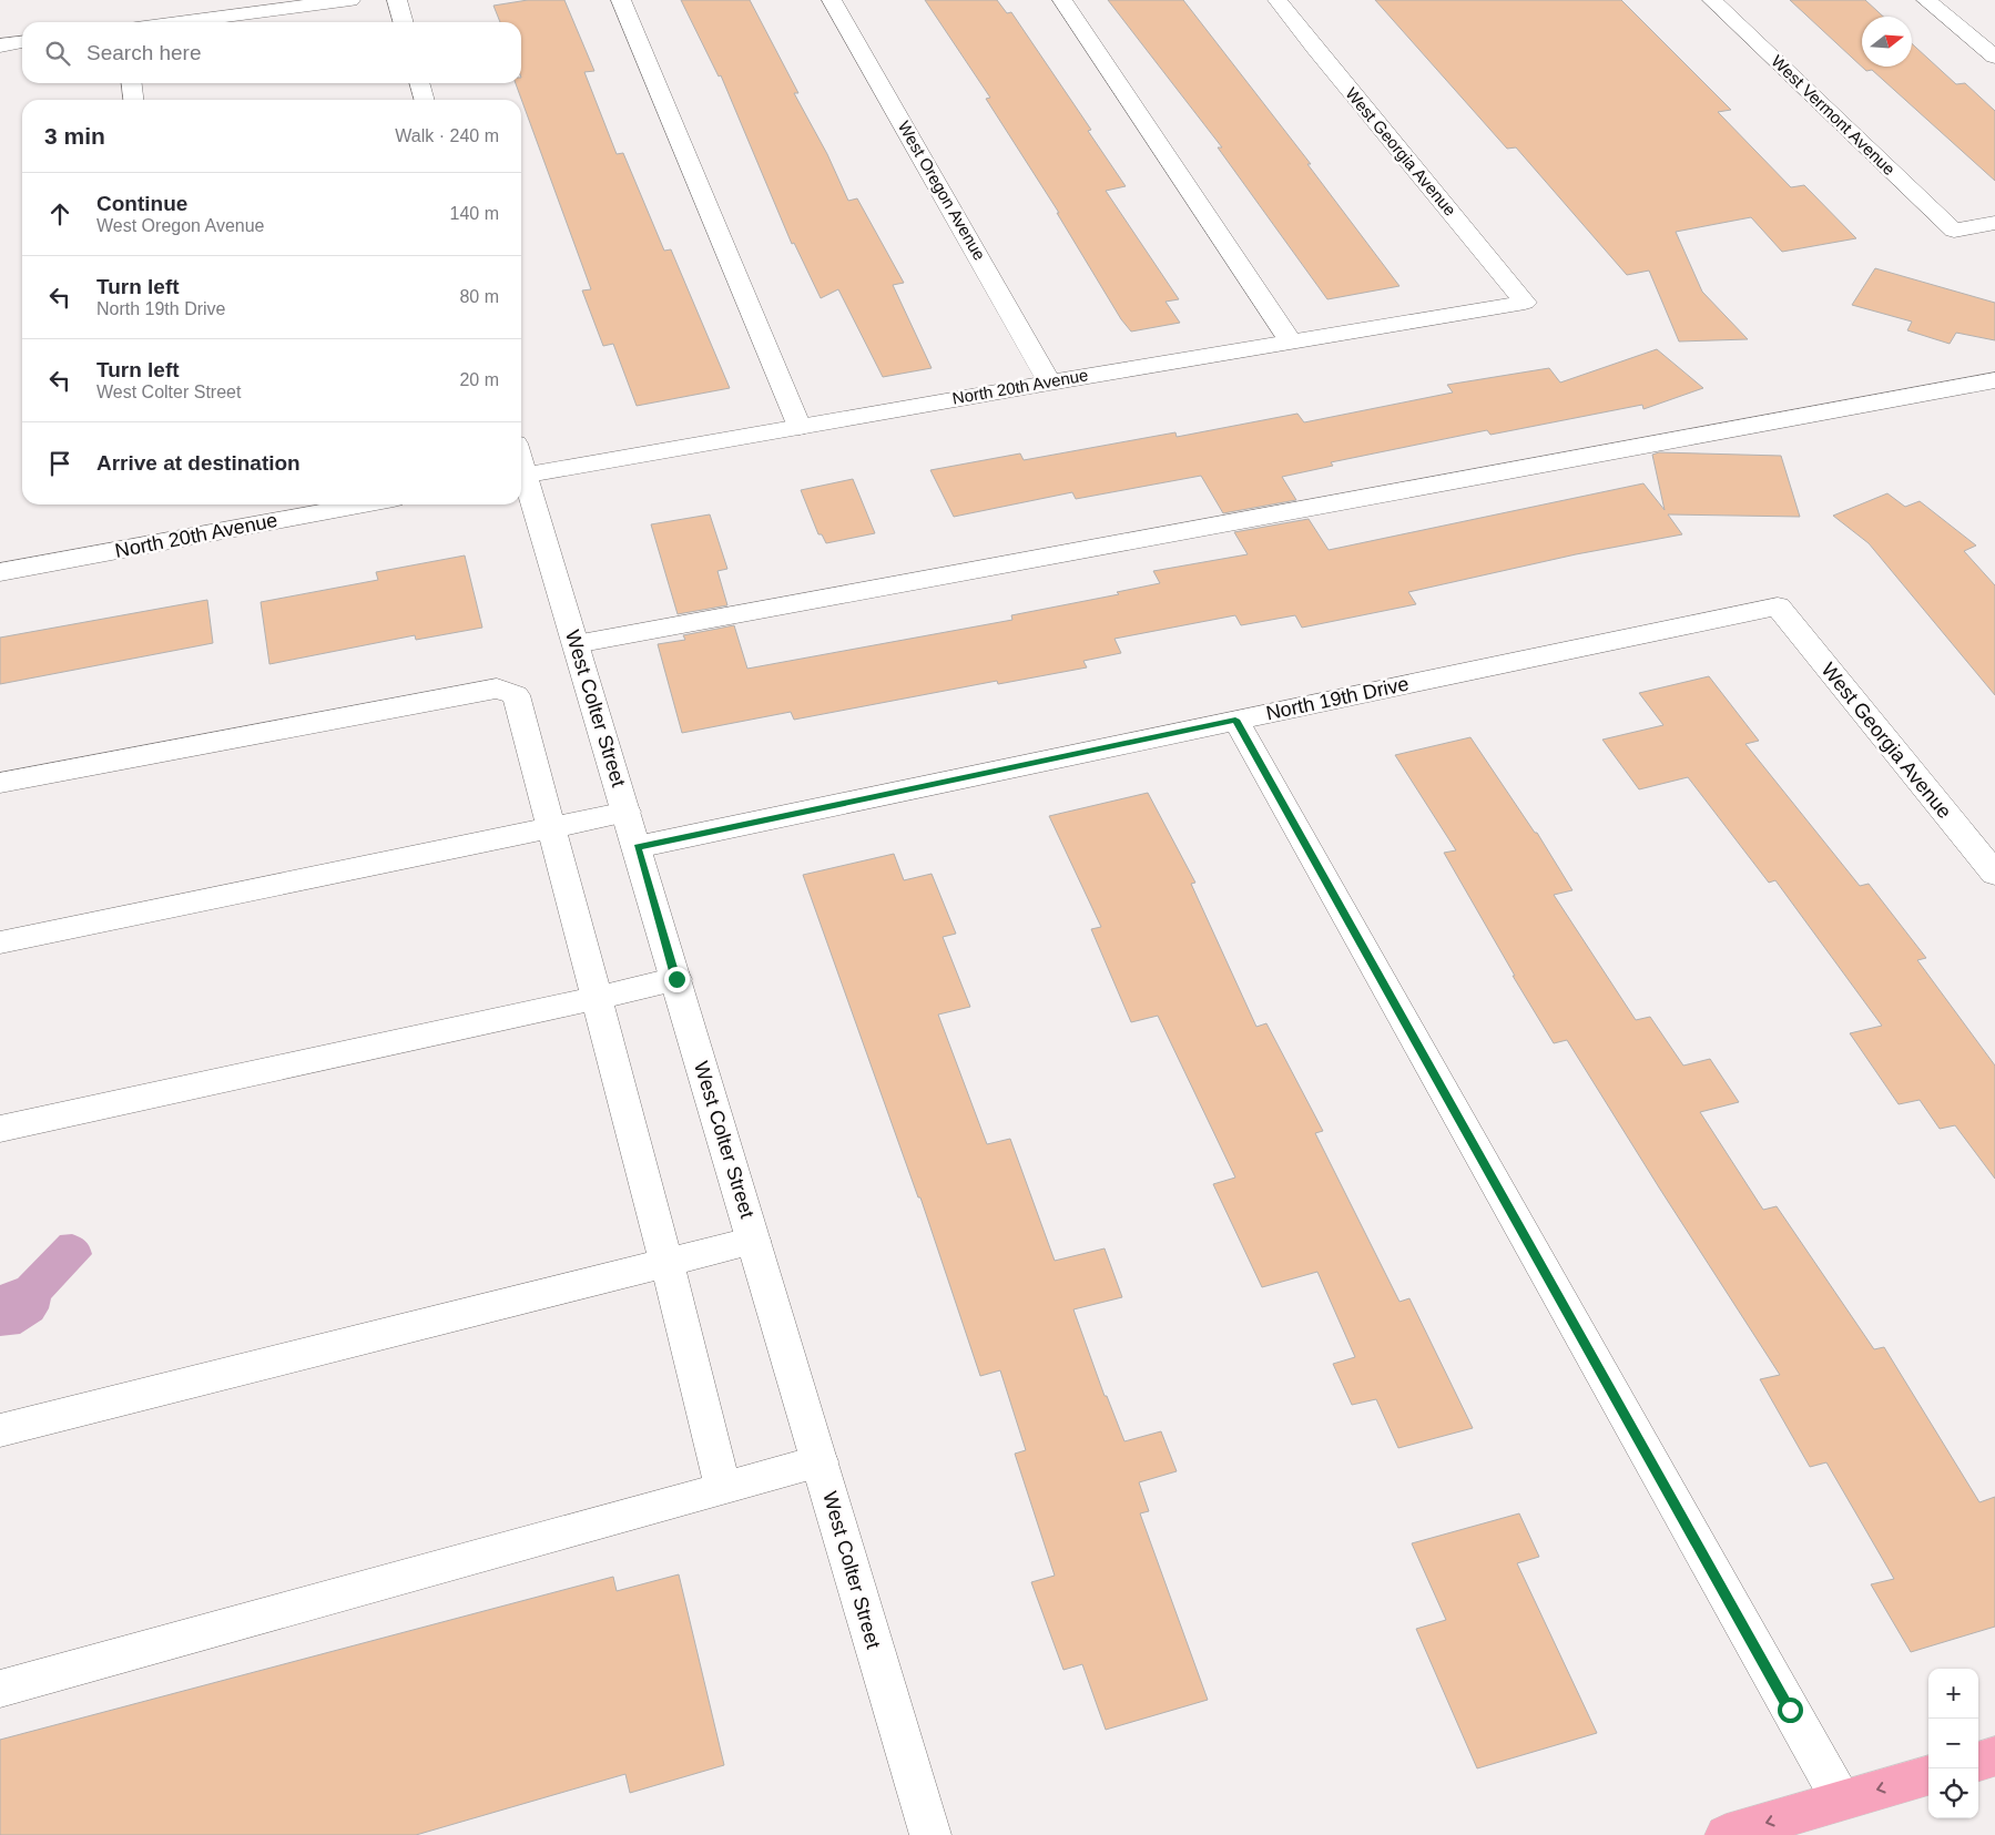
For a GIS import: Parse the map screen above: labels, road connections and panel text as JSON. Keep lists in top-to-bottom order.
{
  "streets": {
    "street": [
      "West Vermont Avenue",
      "West Georgia Avenue",
      "West Oregon Avenue",
      "North 20th Avenue",
      "North 19th Drive",
      "West Colter Street"
    ]
  },
  "crossings": [
    ["West Georgia Avenue", "North 20th Avenue"],
    ["West Georgia Avenue", "North 19th Drive"],
    ["West Oregon Avenue", "North 20th Avenue"],
    ["North 19th Drive", "West Colter Street"]
  ],
  "north": "right",
  "page": {
    "search": "Search here",
    "heading": ["3 min", "Walk · 240 m"],
    "list": [
      ["Continue", "West Oregon Avenue", "140 m"],
      ["Turn left", "North 19th Drive", "80 m"],
      ["Turn left", "West Colter Street", "20 m"],
      "Arrive at destination"
    ],
    "map_buttons": ["+", "−"]
  }
}
